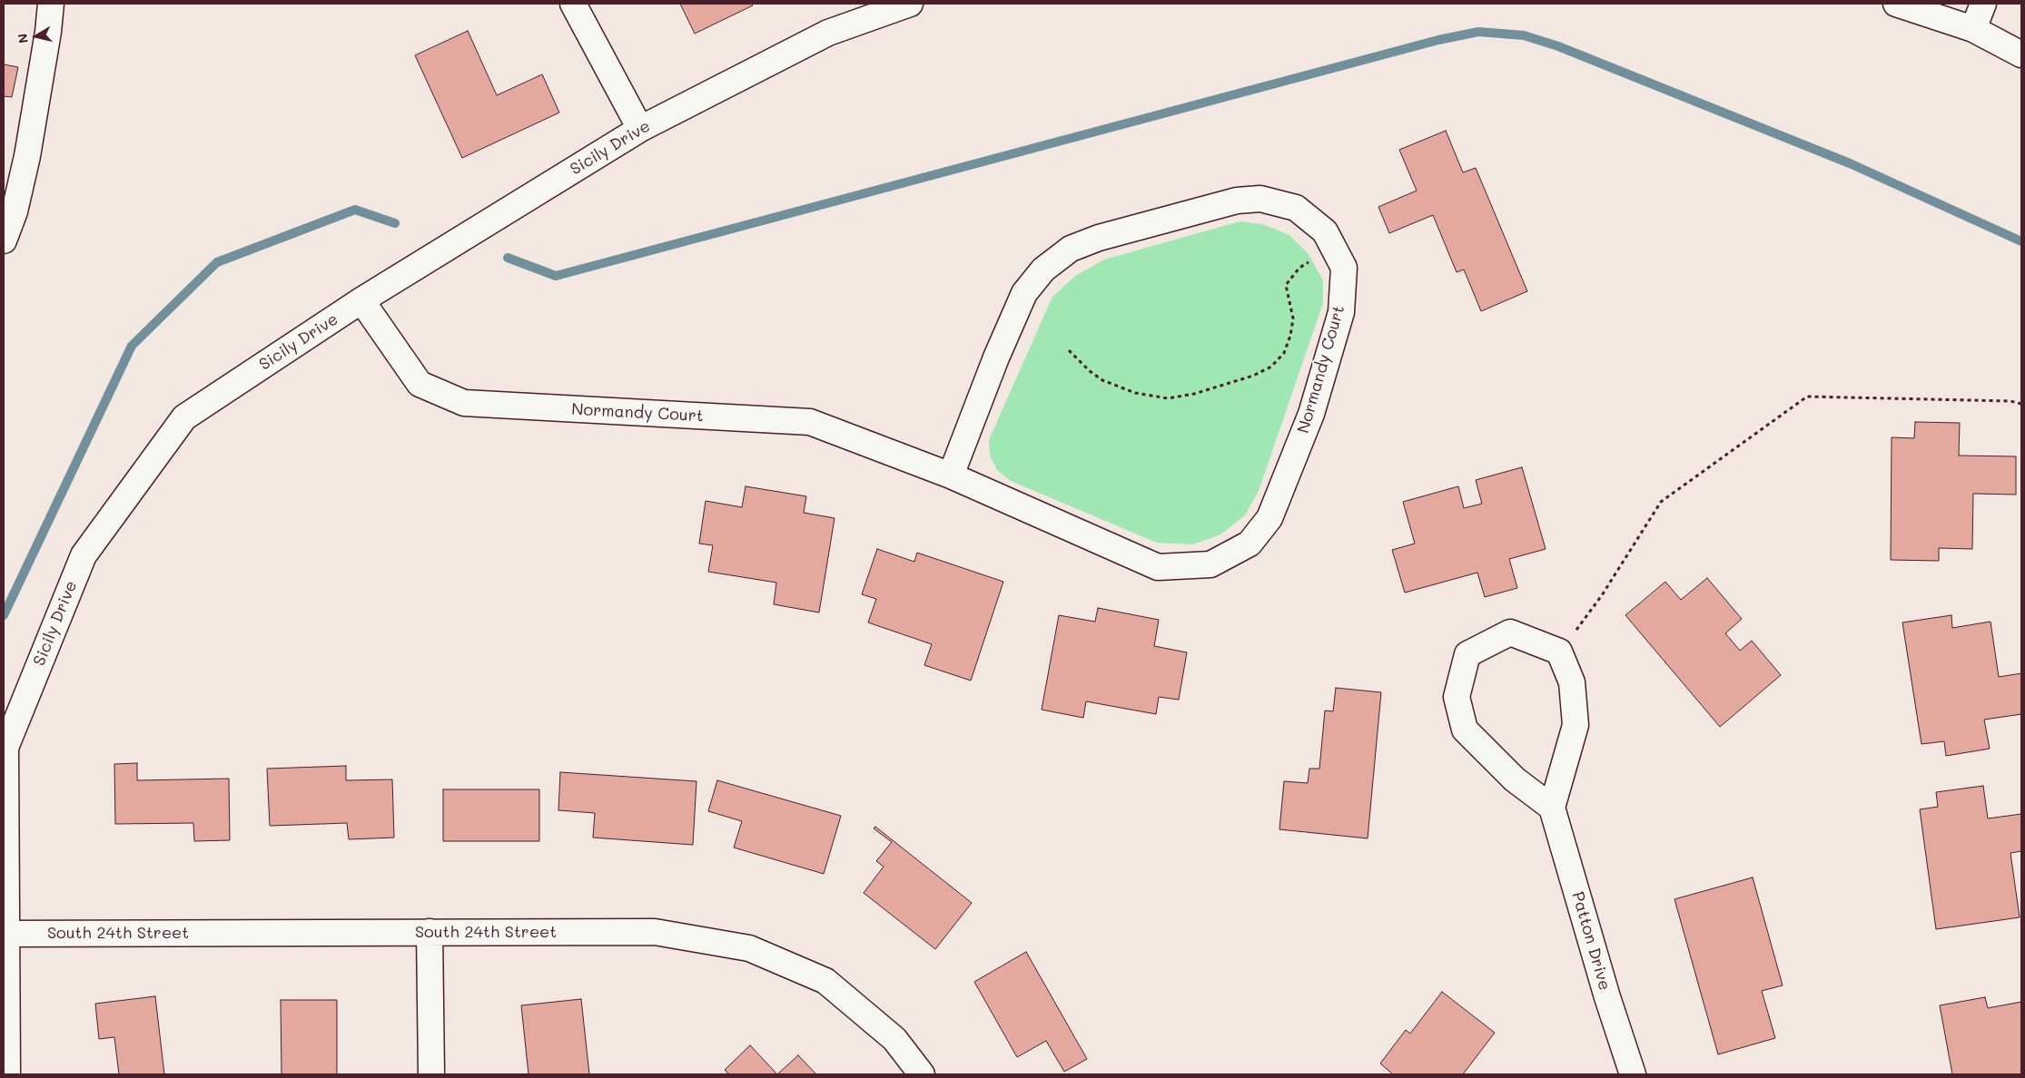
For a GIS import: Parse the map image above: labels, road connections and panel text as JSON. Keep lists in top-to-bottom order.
{
  "streets": {
    "street": [
      "Sicily Drive",
      "Normandy Court",
      "South 24th Street",
      "Patton Drive"
    ]
  },
  "crossings": [
    ["Sicily Drive", "Normandy Court"],
    ["Sicily Drive", "South 24th Street"]
  ],
  "north": "left"
}
